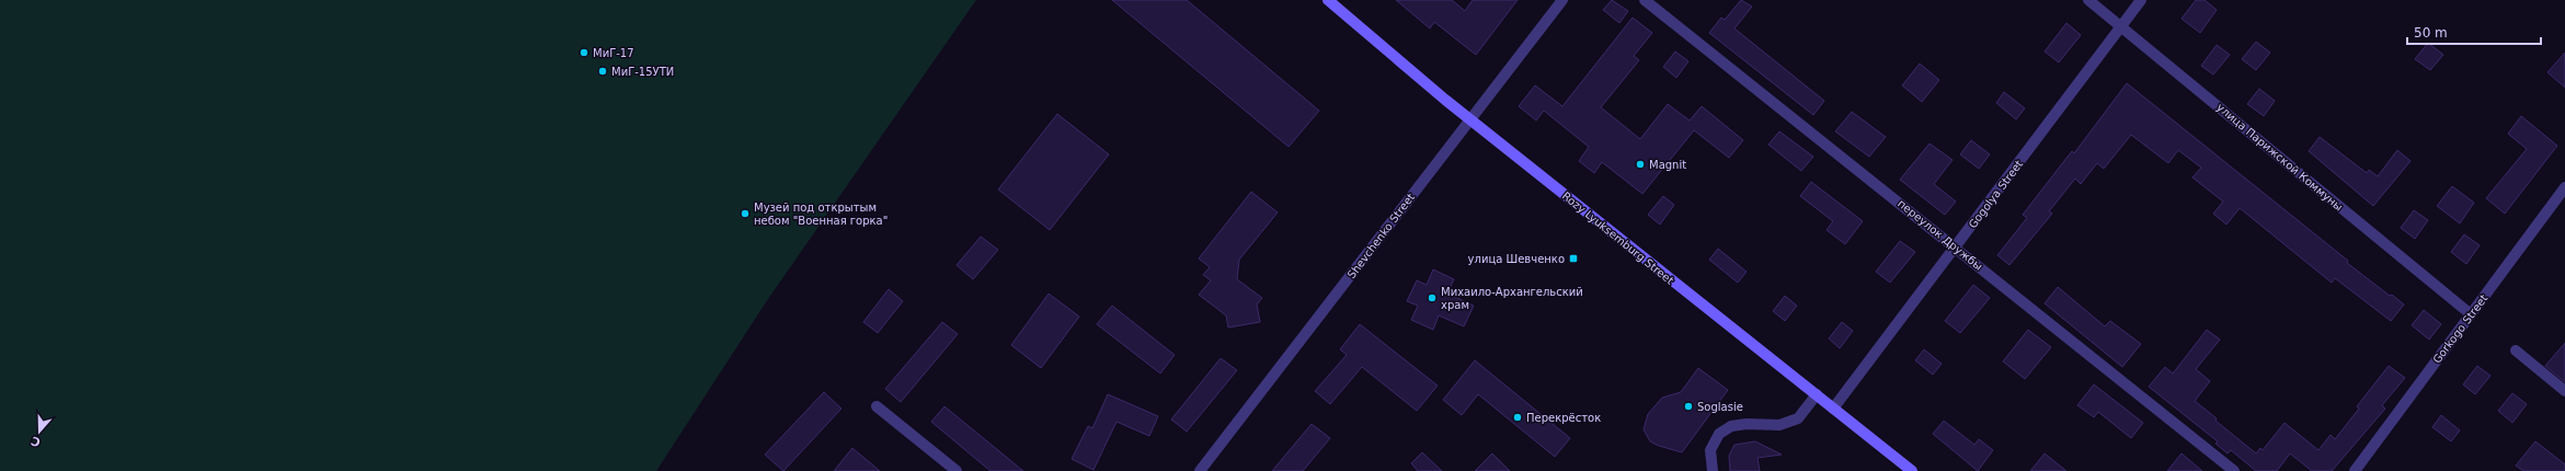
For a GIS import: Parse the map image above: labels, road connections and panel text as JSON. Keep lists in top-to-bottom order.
{
  "streets": {
    "main road": ["Rozy Lyuksemburg Street"],
    "street": [
      "улица Парижской Коммуны",
      "Gogolya Street",
      "переулок Дружбы",
      "Shevchenko Street",
      "Gorkogo Street"
    ]
  },
  "crossings": [
    ["улица Парижской Коммуны", "Gogolya Street"],
    ["улица Парижской Коммуны", "Gorkogo Street"],
    ["Gogolya Street", "переулок Дружбы"],
    ["Gogolya Street", "Rozy Lyuksemburg Street"],
    ["Shevchenko Street", "Rozy Lyuksemburg Street"]
  ],
  "places": {
    "other": [
      "МиГ-17",
      "МиГ-15УТИ",
      "Magnit",
      "Музей под открытым небом \"Военная горка\"",
      "Михаило-Архангельский храм",
      "Soglasie",
      "Перекрёсток"
    ],
    "transit": ["улица Шевченко"]
  },
  "scale_bar": "50 m",
  "north": "bottom"
}
